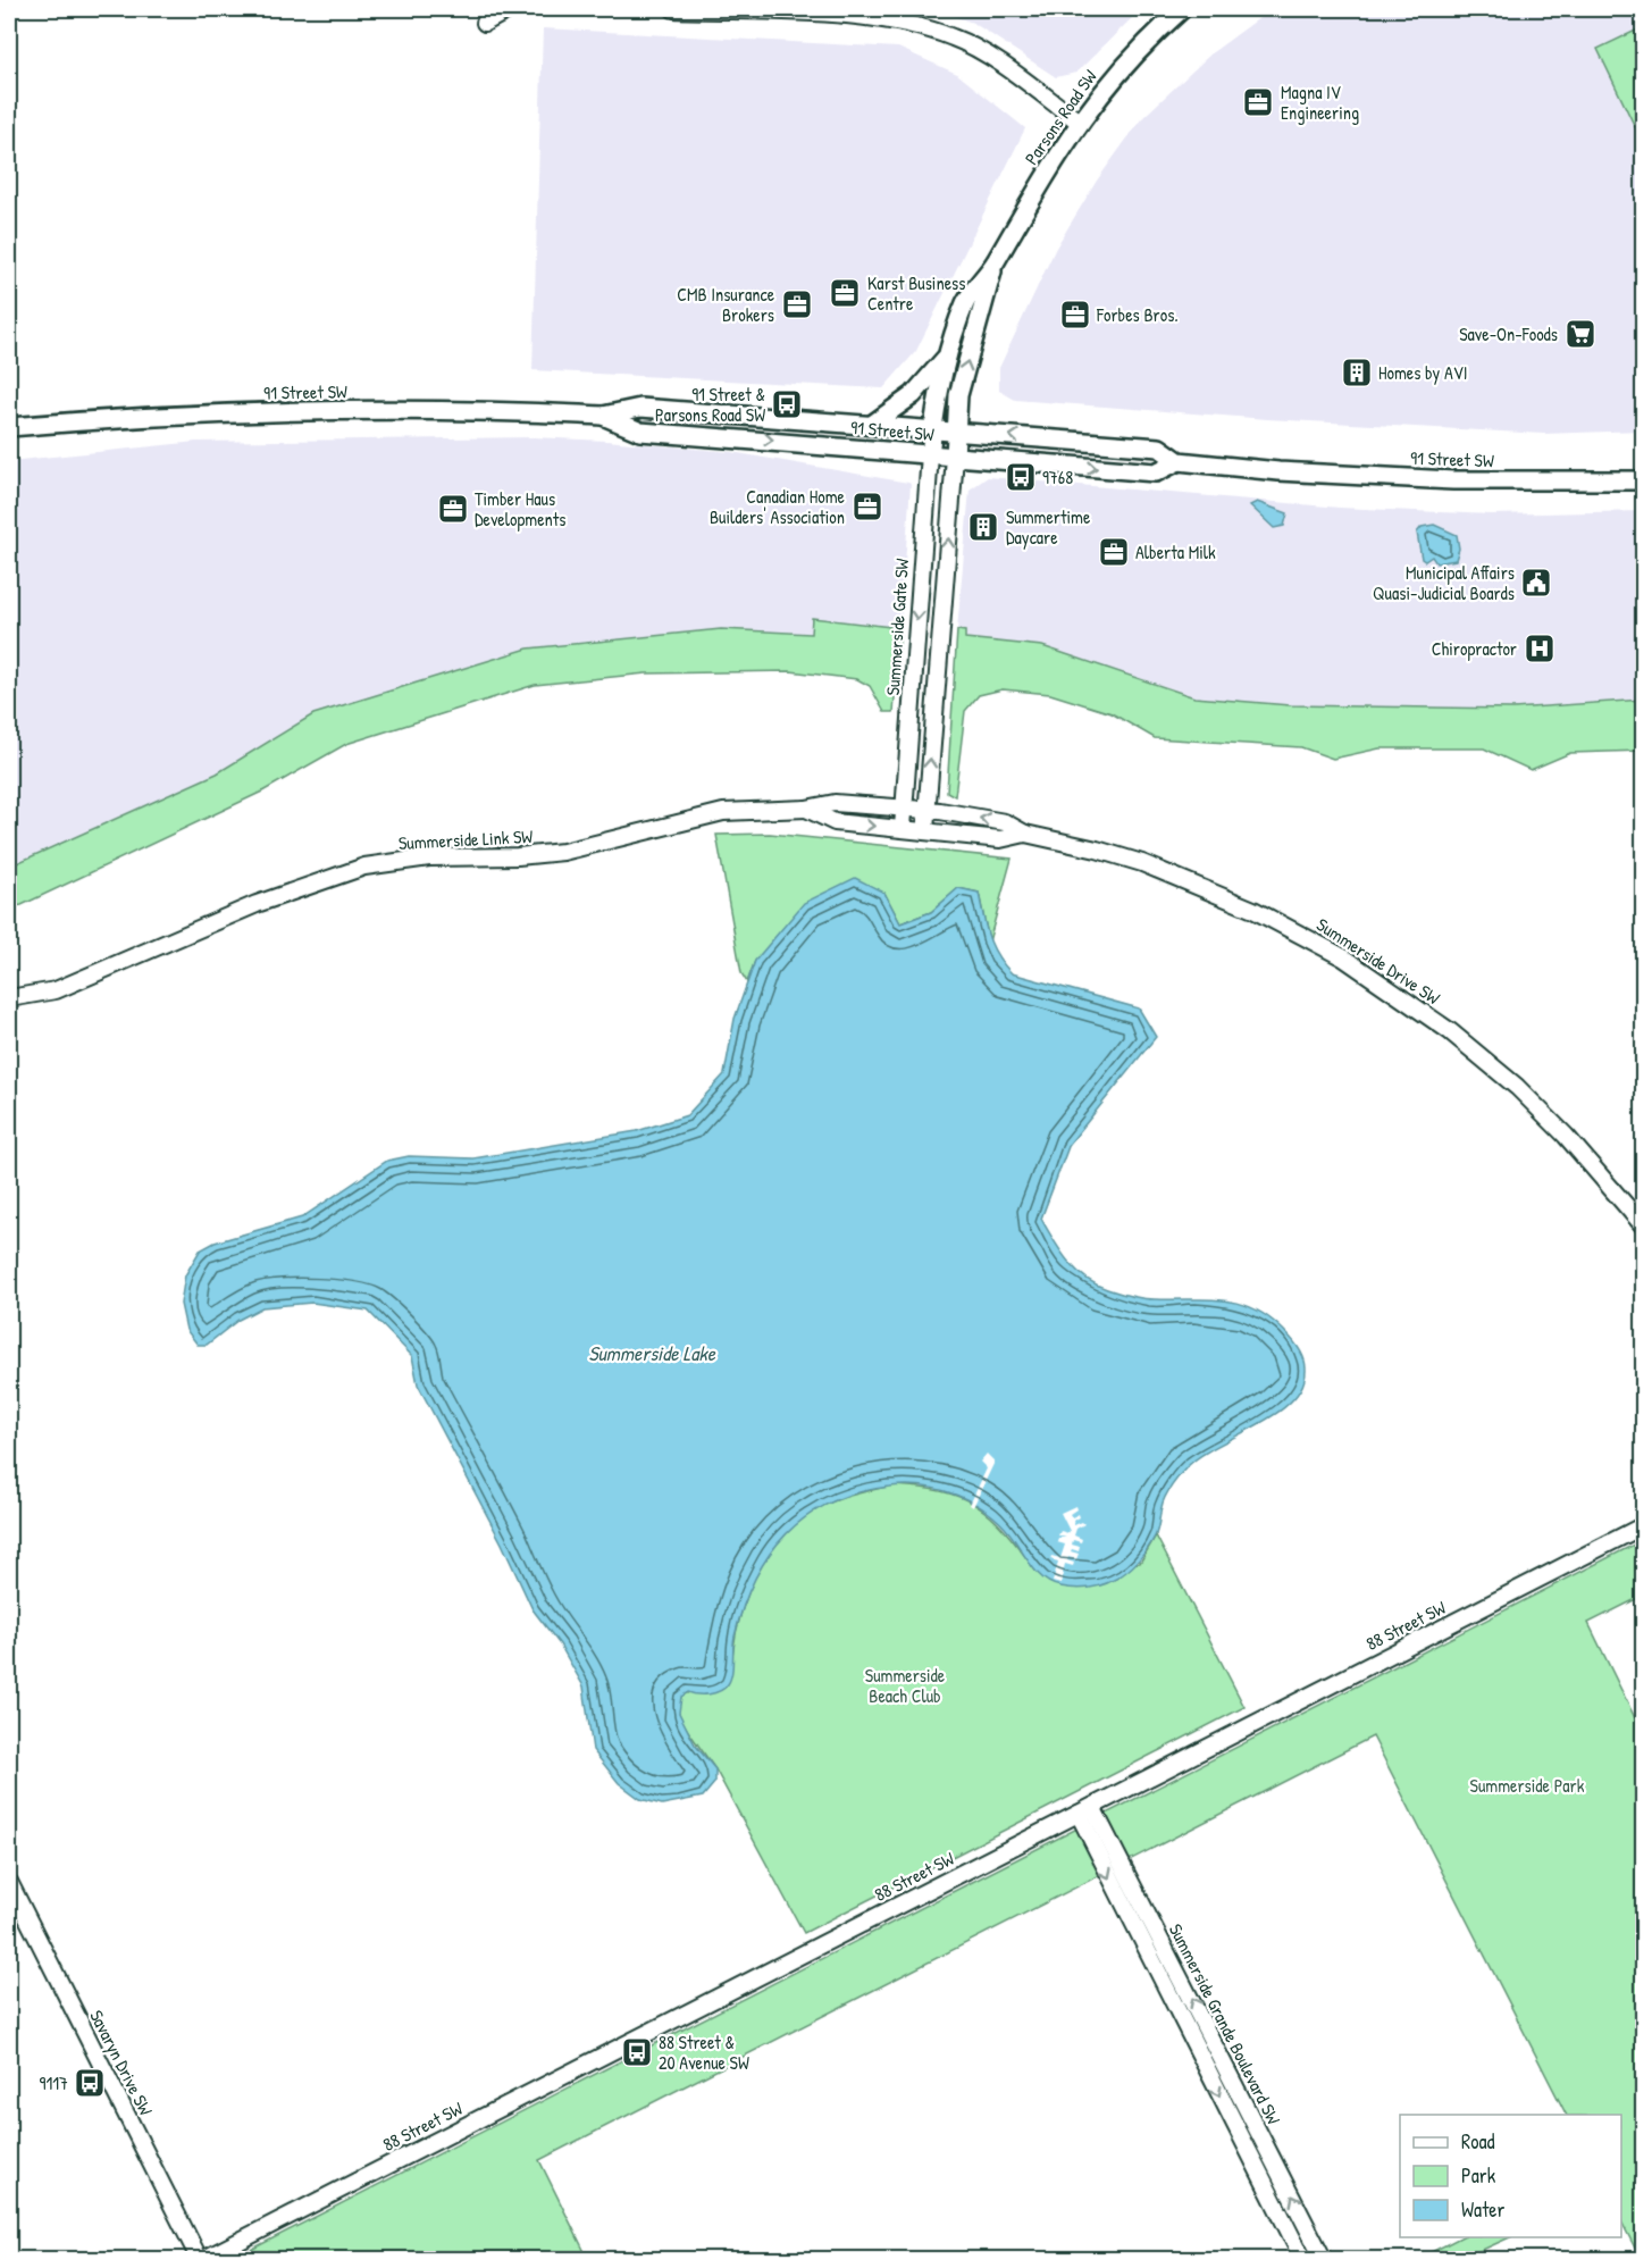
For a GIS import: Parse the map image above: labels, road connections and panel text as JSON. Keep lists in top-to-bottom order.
{
  "streets": {
    "main road": ["Parsons Road SW", "91 Street SW", "Summerside Gate SW"],
    "street": [
      "Summerside Link SW",
      "Summerside Drive SW",
      "88 Street SW",
      "Summerside Grande Boulevard SW",
      "Savaryn Drive SW"
    ]
  },
  "crossings": [
    ["Parsons Road SW", "91 Street SW"],
    ["Parsons Road SW", "Summerside Gate SW"],
    ["91 Street SW", "Summerside Gate SW"],
    ["Summerside Gate SW", "Summerside Link SW"],
    ["Summerside Gate SW", "Summerside Drive SW"],
    ["Summerside Link SW", "Summerside Drive SW"],
    ["88 Street SW", "Summerside Grande Boulevard SW"],
    ["88 Street SW", "Savaryn Drive SW"]
  ],
  "one_way": ["Summerside Gate SW"],
  "water": ["Summerside Lake"],
  "parks": ["Summerside Beach Club", "Summerside Park"],
  "places": {
    "office": [
      "Magna IV Engineering",
      "Karst Business Centre",
      "CMB Insurance Brokers",
      "Forbes Bros.",
      "Canadian Home Builders' Association",
      "Timber Haus Developments",
      "Alberta Milk"
    ],
    "supermarket": ["Save-On-Foods"],
    "building": ["Homes by AVI", "Summertime Daycare"],
    "bus stop": [
      "91 Street & Parsons Road SW",
      "9768",
      "88 Street & 20 Avenue SW",
      "9117"
    ],
    "public building": ["Municipal Affairs Quasi-Judicial Boards"],
    "hospital": ["Chiropractor"]
  },
  "legend": ["Road", "Park", "Water"]
}
